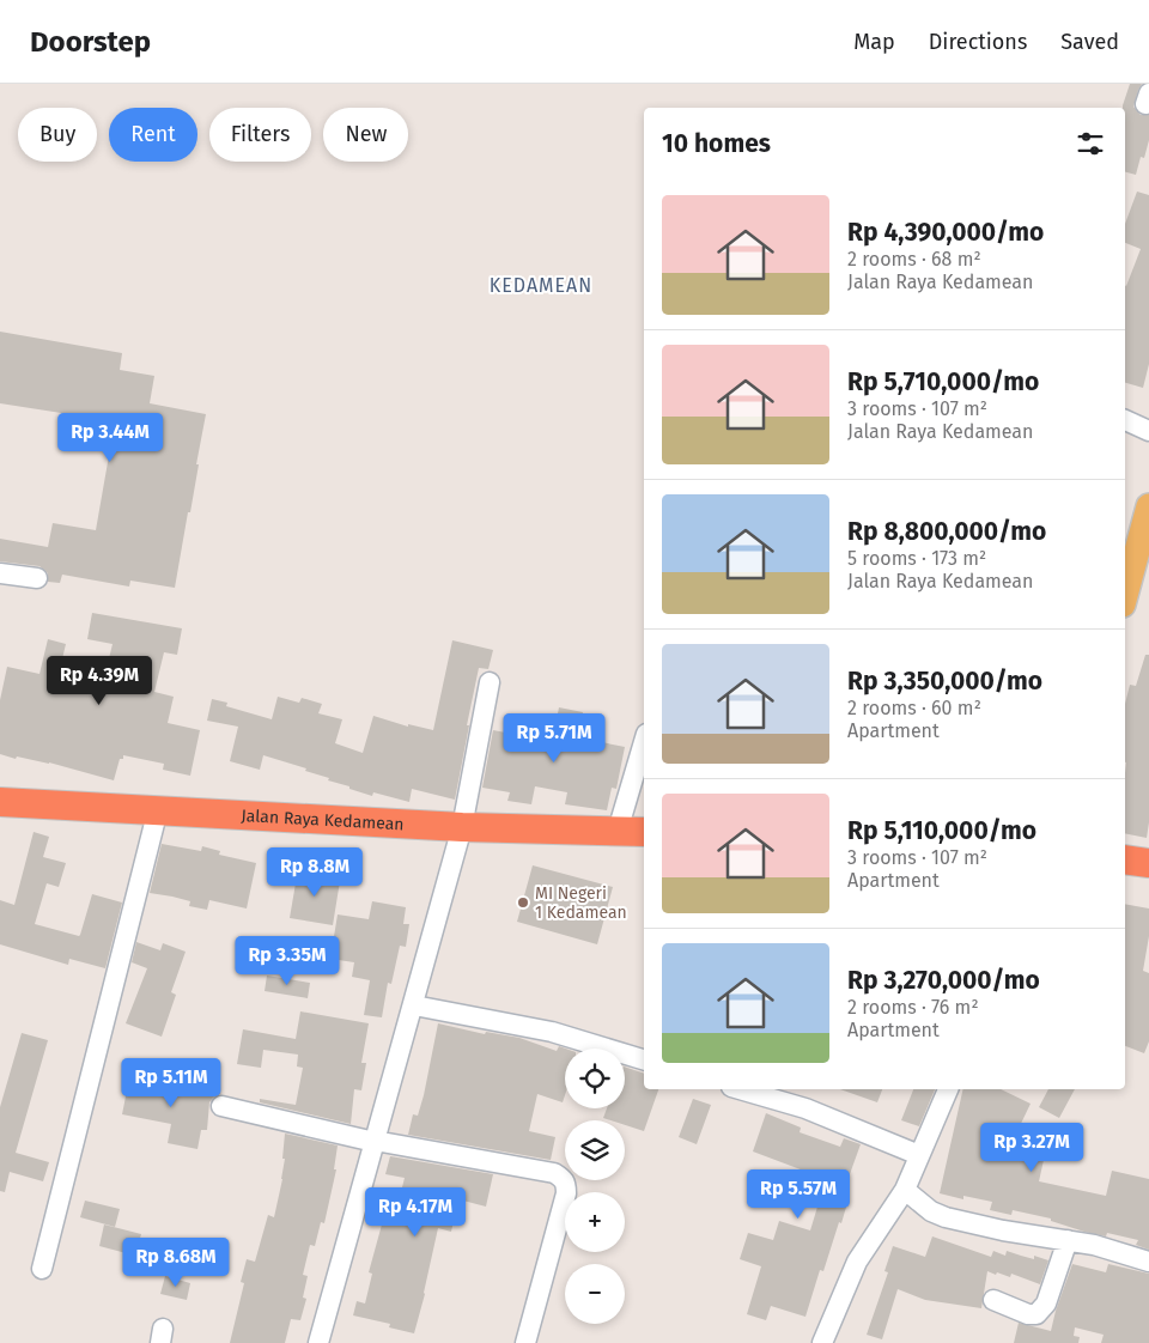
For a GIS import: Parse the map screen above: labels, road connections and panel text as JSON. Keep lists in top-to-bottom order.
{
  "streets": {
    "highway": ["Jalan Raya Kedamean"]
  },
  "districts": ["KEDAMEAN"],
  "places": ["MI Negeri 1 Kedamean"],
  "page": {
    "header": "Doorstep",
    "nav": ["Map", "Directions", "Saved"],
    "chip": [
      "Buy",
      "Rent",
      "Filters",
      "New"
    ],
    "heading": "10 homes",
    "list": [
      {
        "name": "Rp 4,390,000/mo",
        "note": "2 rooms · 68 m² · Jalan Raya Kedamean"
      },
      {
        "name": "Rp 5,710,000/mo",
        "note": "3 rooms · 107 m² · Jalan Raya Kedamean"
      },
      {
        "name": "Rp 8,800,000/mo",
        "note": "5 rooms · 173 m² · Jalan Raya Kedamean"
      },
      {
        "name": "Rp 3,350,000/mo",
        "note": "2 rooms · 60 m² · Apartment"
      },
      {
        "name": "Rp 5,110,000/mo",
        "note": "3 rooms · 107 m² · Apartment"
      },
      {
        "name": "Rp 3,270,000/mo",
        "note": "2 rooms · 76 m² · Apartment"
      }
    ],
    "price": [
      "Rp 3.44M",
      "Rp 4.39M",
      "Rp 5.71M",
      "Rp 8.8M",
      "Rp 3.35M",
      "Rp 5.11M",
      "Rp 3.27M",
      "Rp 5.57M",
      "Rp 4.17M",
      "Rp 8.68M"
    ],
    "map_buttons": ["+", "−"]
  }
}
